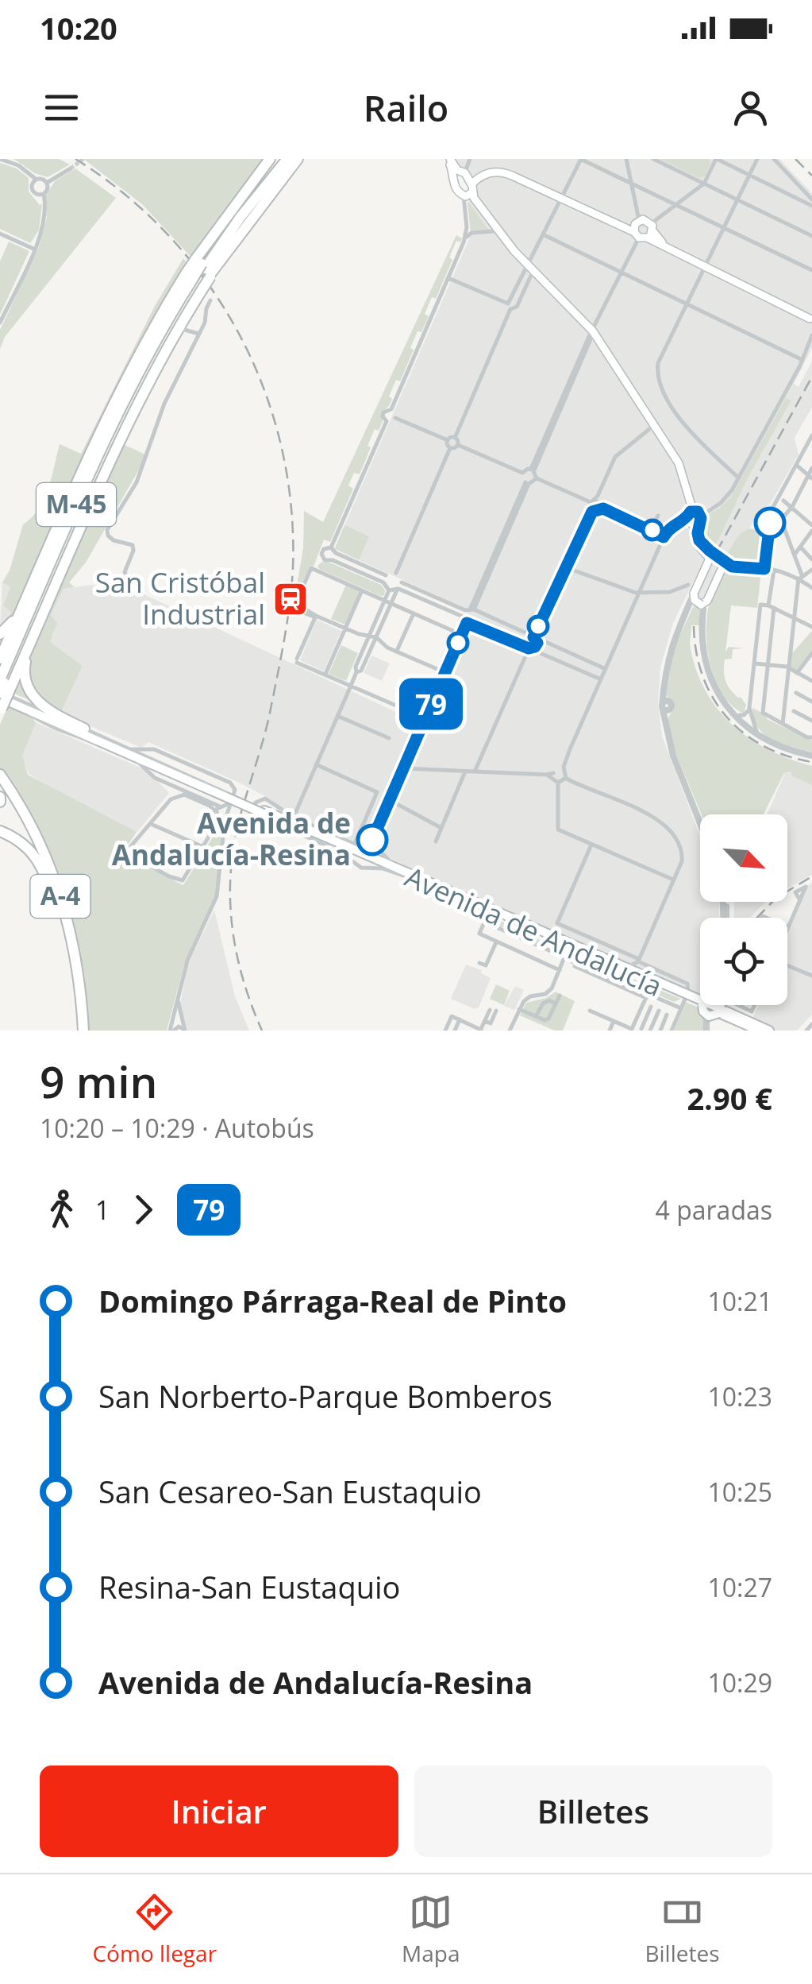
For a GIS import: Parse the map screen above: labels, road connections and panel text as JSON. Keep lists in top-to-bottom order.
{
  "streets": {
    "highway": ["M-45", "A-4"],
    "main road": ["Avenida de Andalucía"]
  },
  "crossings": [
    ["M-45", "Avenida de Andalucía"]
  ],
  "places": {
    "station": ["San Cristóbal Industrial"],
    "other": ["Avenida de Andalucía-Resina"]
  },
  "lines": ["bus line 79"],
  "north": "bottom right",
  "page": {
    "status": "10:20",
    "header": "Railo",
    "on_map": "79",
    "heading": ["9 min", "10:20 – 10:29 · Autobús", "2.90 €"],
    "legs": ["1", "79", "4 paradas"],
    "list": [
      {
        "name": "Domingo Párraga-Real de Pinto",
        "value": "10:21"
      },
      {
        "name": "San Norberto-Parque Bomberos",
        "value": "10:23"
      },
      {
        "name": "San Cesareo-San Eustaquio",
        "value": "10:25"
      },
      {
        "name": "Resina-San Eustaquio",
        "value": "10:27"
      },
      {
        "name": "Avenida de Andalucía-Resina",
        "value": "10:29"
      }
    ],
    "buttons": ["Iniciar", "Billetes"],
    "tabs": ["Cómo llegar", "Mapa", "Billetes"]
  }
}
